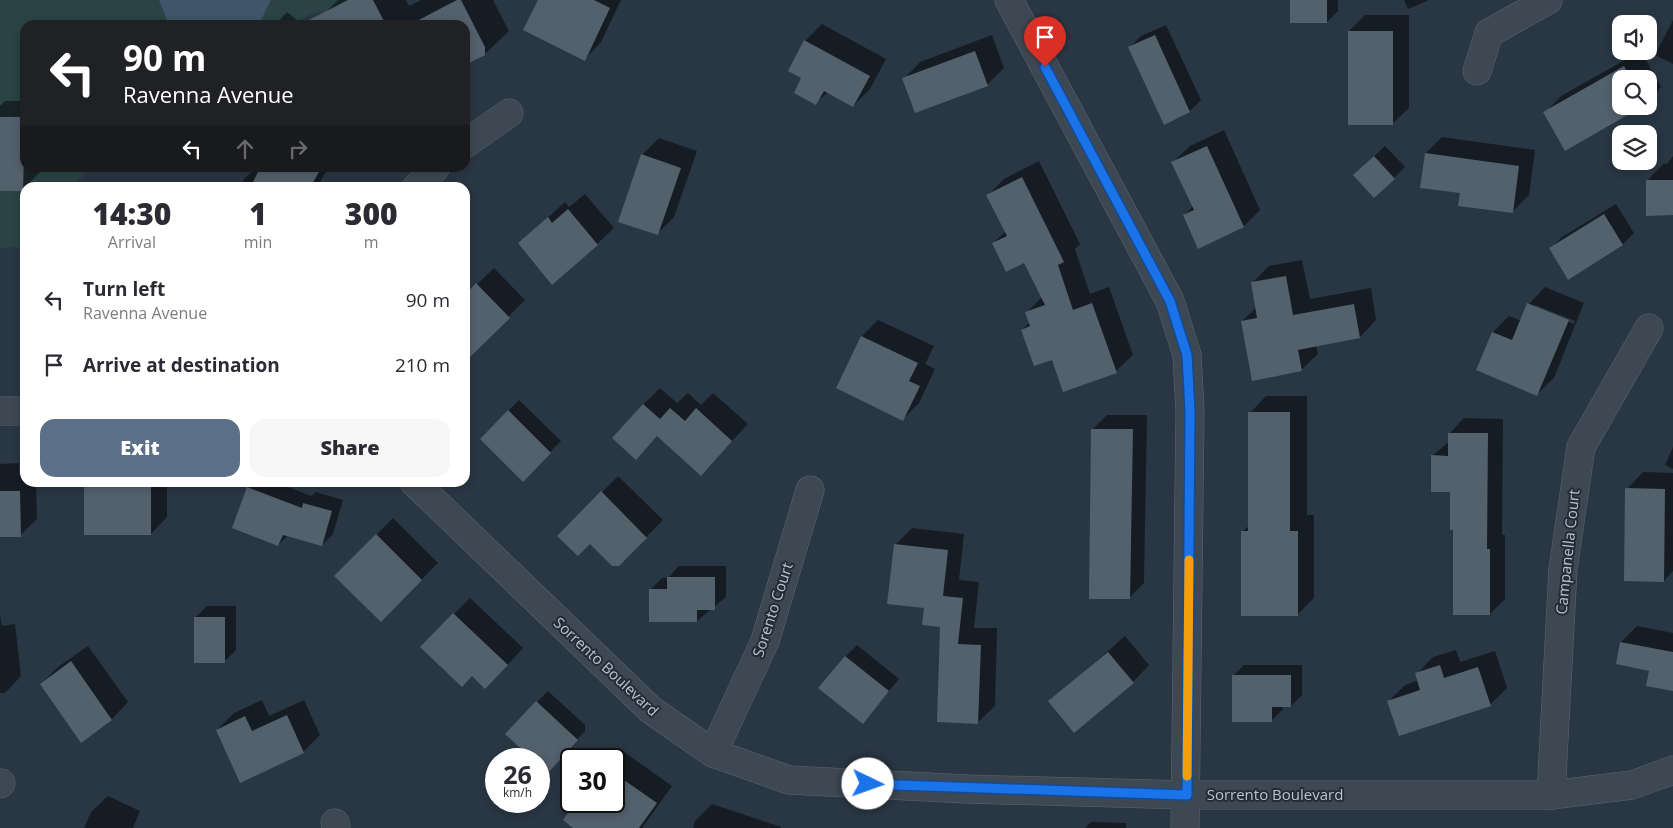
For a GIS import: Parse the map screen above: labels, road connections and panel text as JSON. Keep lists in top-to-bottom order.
{
  "streets": {
    "street": ["Campanella Court", "Sorento Court", "Sorrento Boulevard"]
  },
  "crossings": [
    ["Campanella Court", "Sorrento Boulevard"],
    ["Sorento Court", "Sorrento Boulevard"]
  ],
  "page": {
    "turn": ["90 m", "Ravenna Avenue"],
    "eta": [
      "14:30",
      "Arrival",
      "1",
      "min",
      "300",
      "m"
    ],
    "list": [
      {
        "name": "Turn left",
        "note": "Ravenna Avenue",
        "value": "90 m"
      },
      {
        "name": "Arrive at destination",
        "value": "210 m"
      }
    ],
    "buttons": ["Exit", "Share"],
    "speed": "26 km/h",
    "limit": "30"
  }
}
